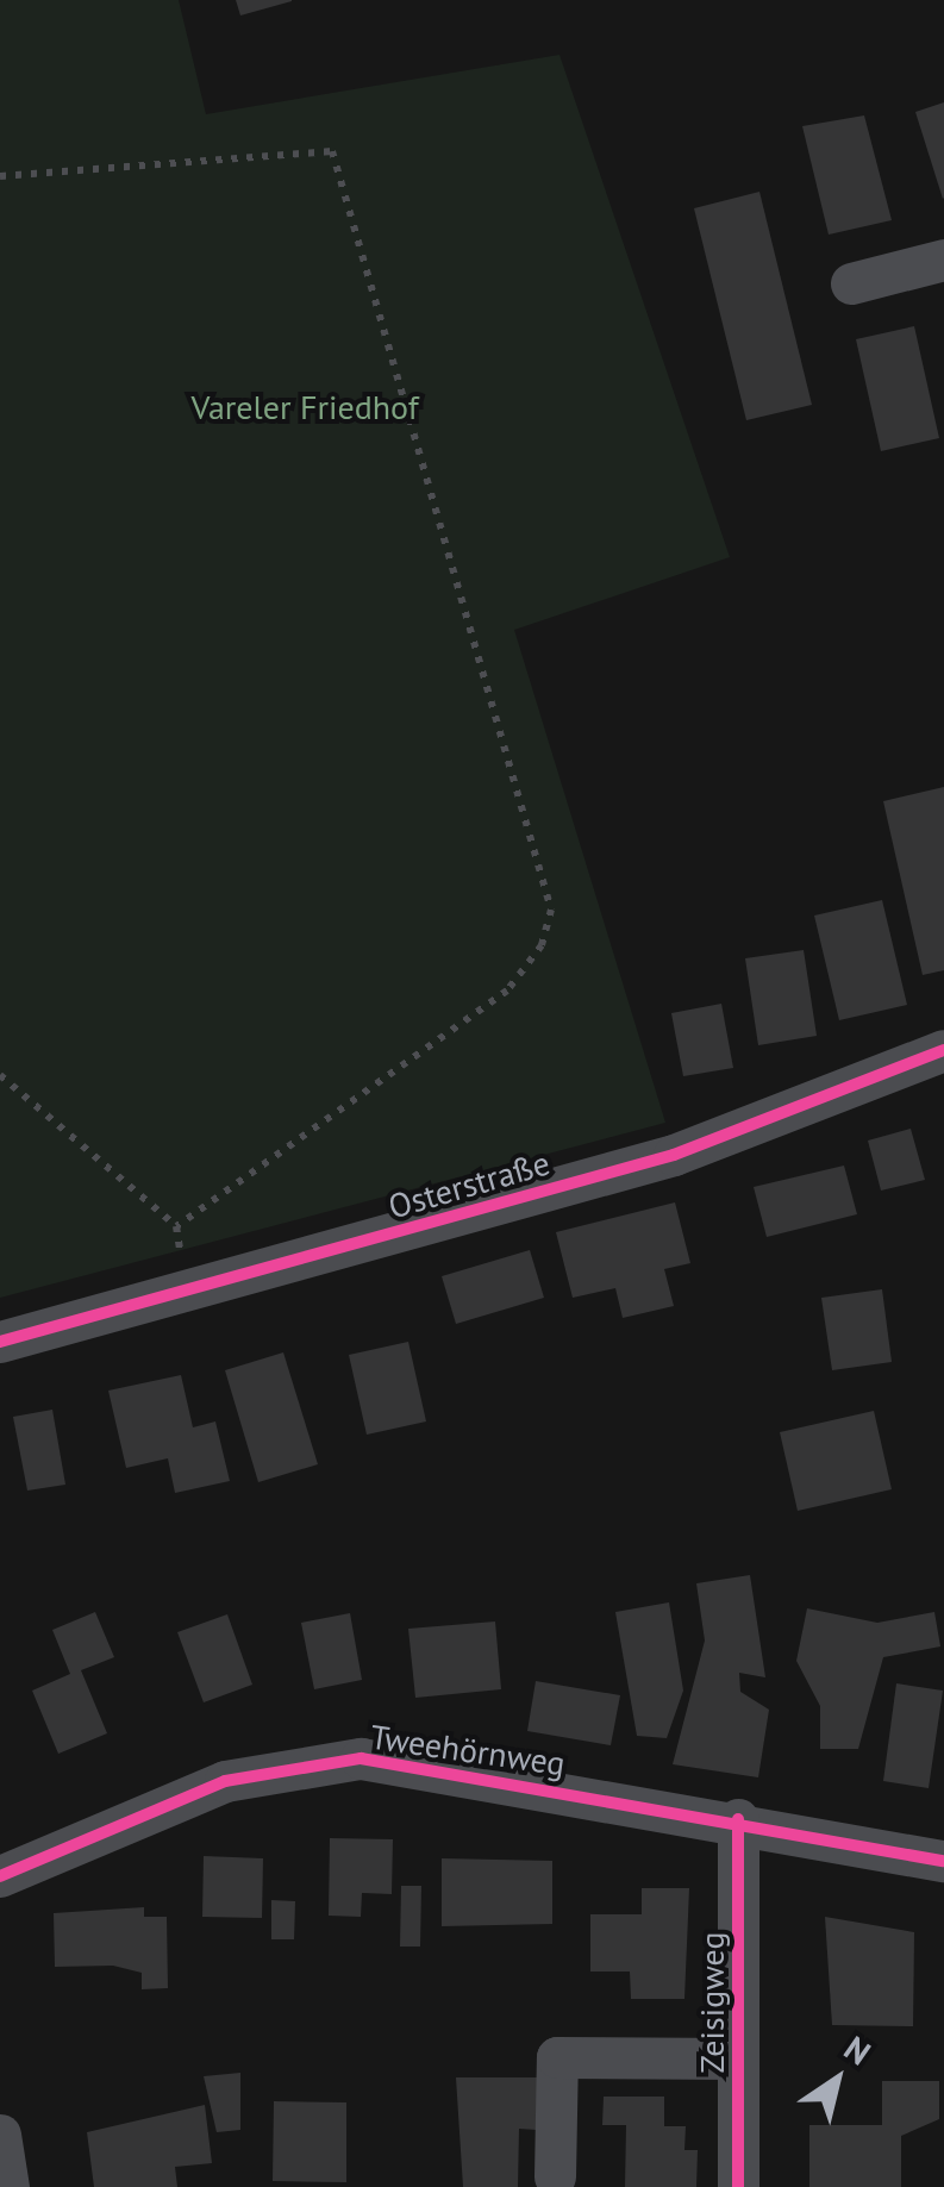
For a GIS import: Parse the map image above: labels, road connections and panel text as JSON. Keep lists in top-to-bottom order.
{
  "streets": {
    "street": ["Osterstraße", "Tweehörnweg", "Zeisigweg"]
  },
  "crossings": [
    ["Tweehörnweg", "Zeisigweg"]
  ],
  "parks": ["Vareler Friedhof"],
  "north": "top right"
}
